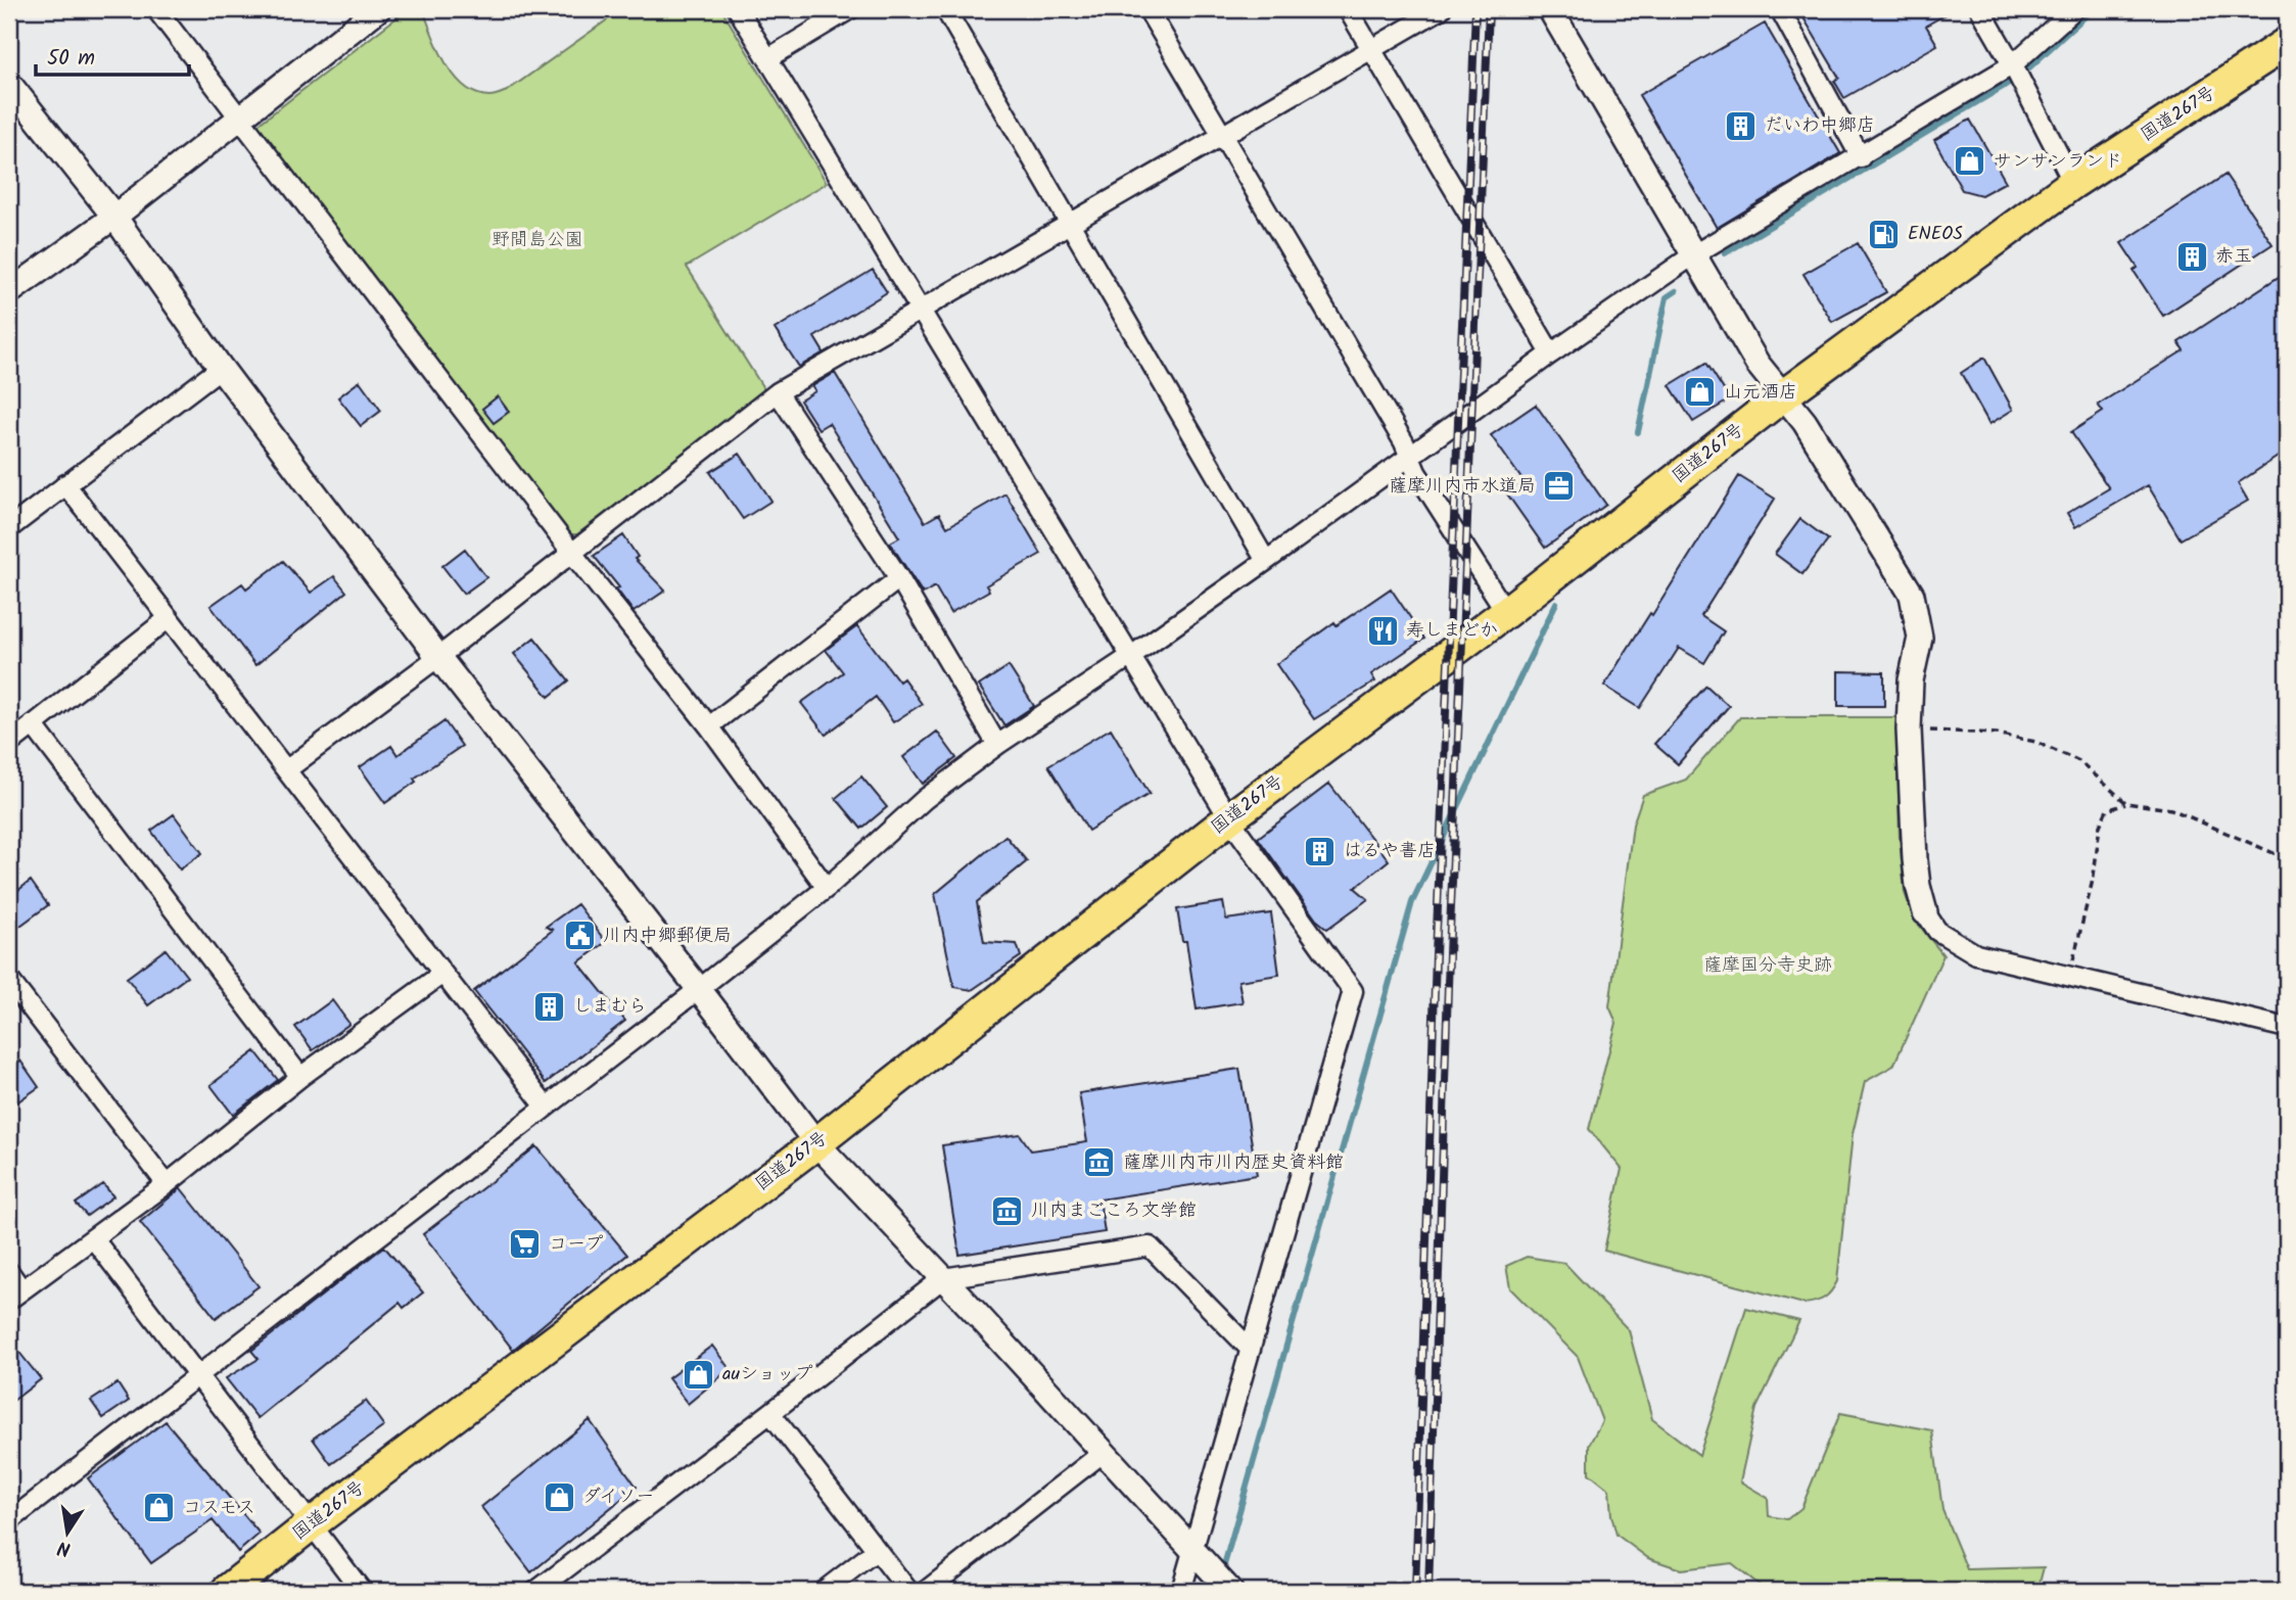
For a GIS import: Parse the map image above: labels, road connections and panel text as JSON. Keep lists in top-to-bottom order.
{
  "streets": {
    "highway": ["国道267号"]
  },
  "parks": ["野間島公園", "薩摩国分寺史跡"],
  "places": {
    "building": [
      "だいわ中郷店",
      "赤玉",
      "はるや書店",
      "しまむら"
    ],
    "shop": [
      "サンサンランド",
      "山元酒店",
      "auショップ",
      "ダイソー",
      "コスモス"
    ],
    "fuel station": ["ENEOS"],
    "office": ["薩摩川内市水道局"],
    "restaurant": ["寿しまどか"],
    "public building": ["川内中郷郵便局"],
    "museum": ["薩摩川内市川内歴史資料館", "川内まごころ文学館"],
    "supermarket": ["コープ"]
  },
  "scale_bar": "50 m",
  "north": "bottom"
}
